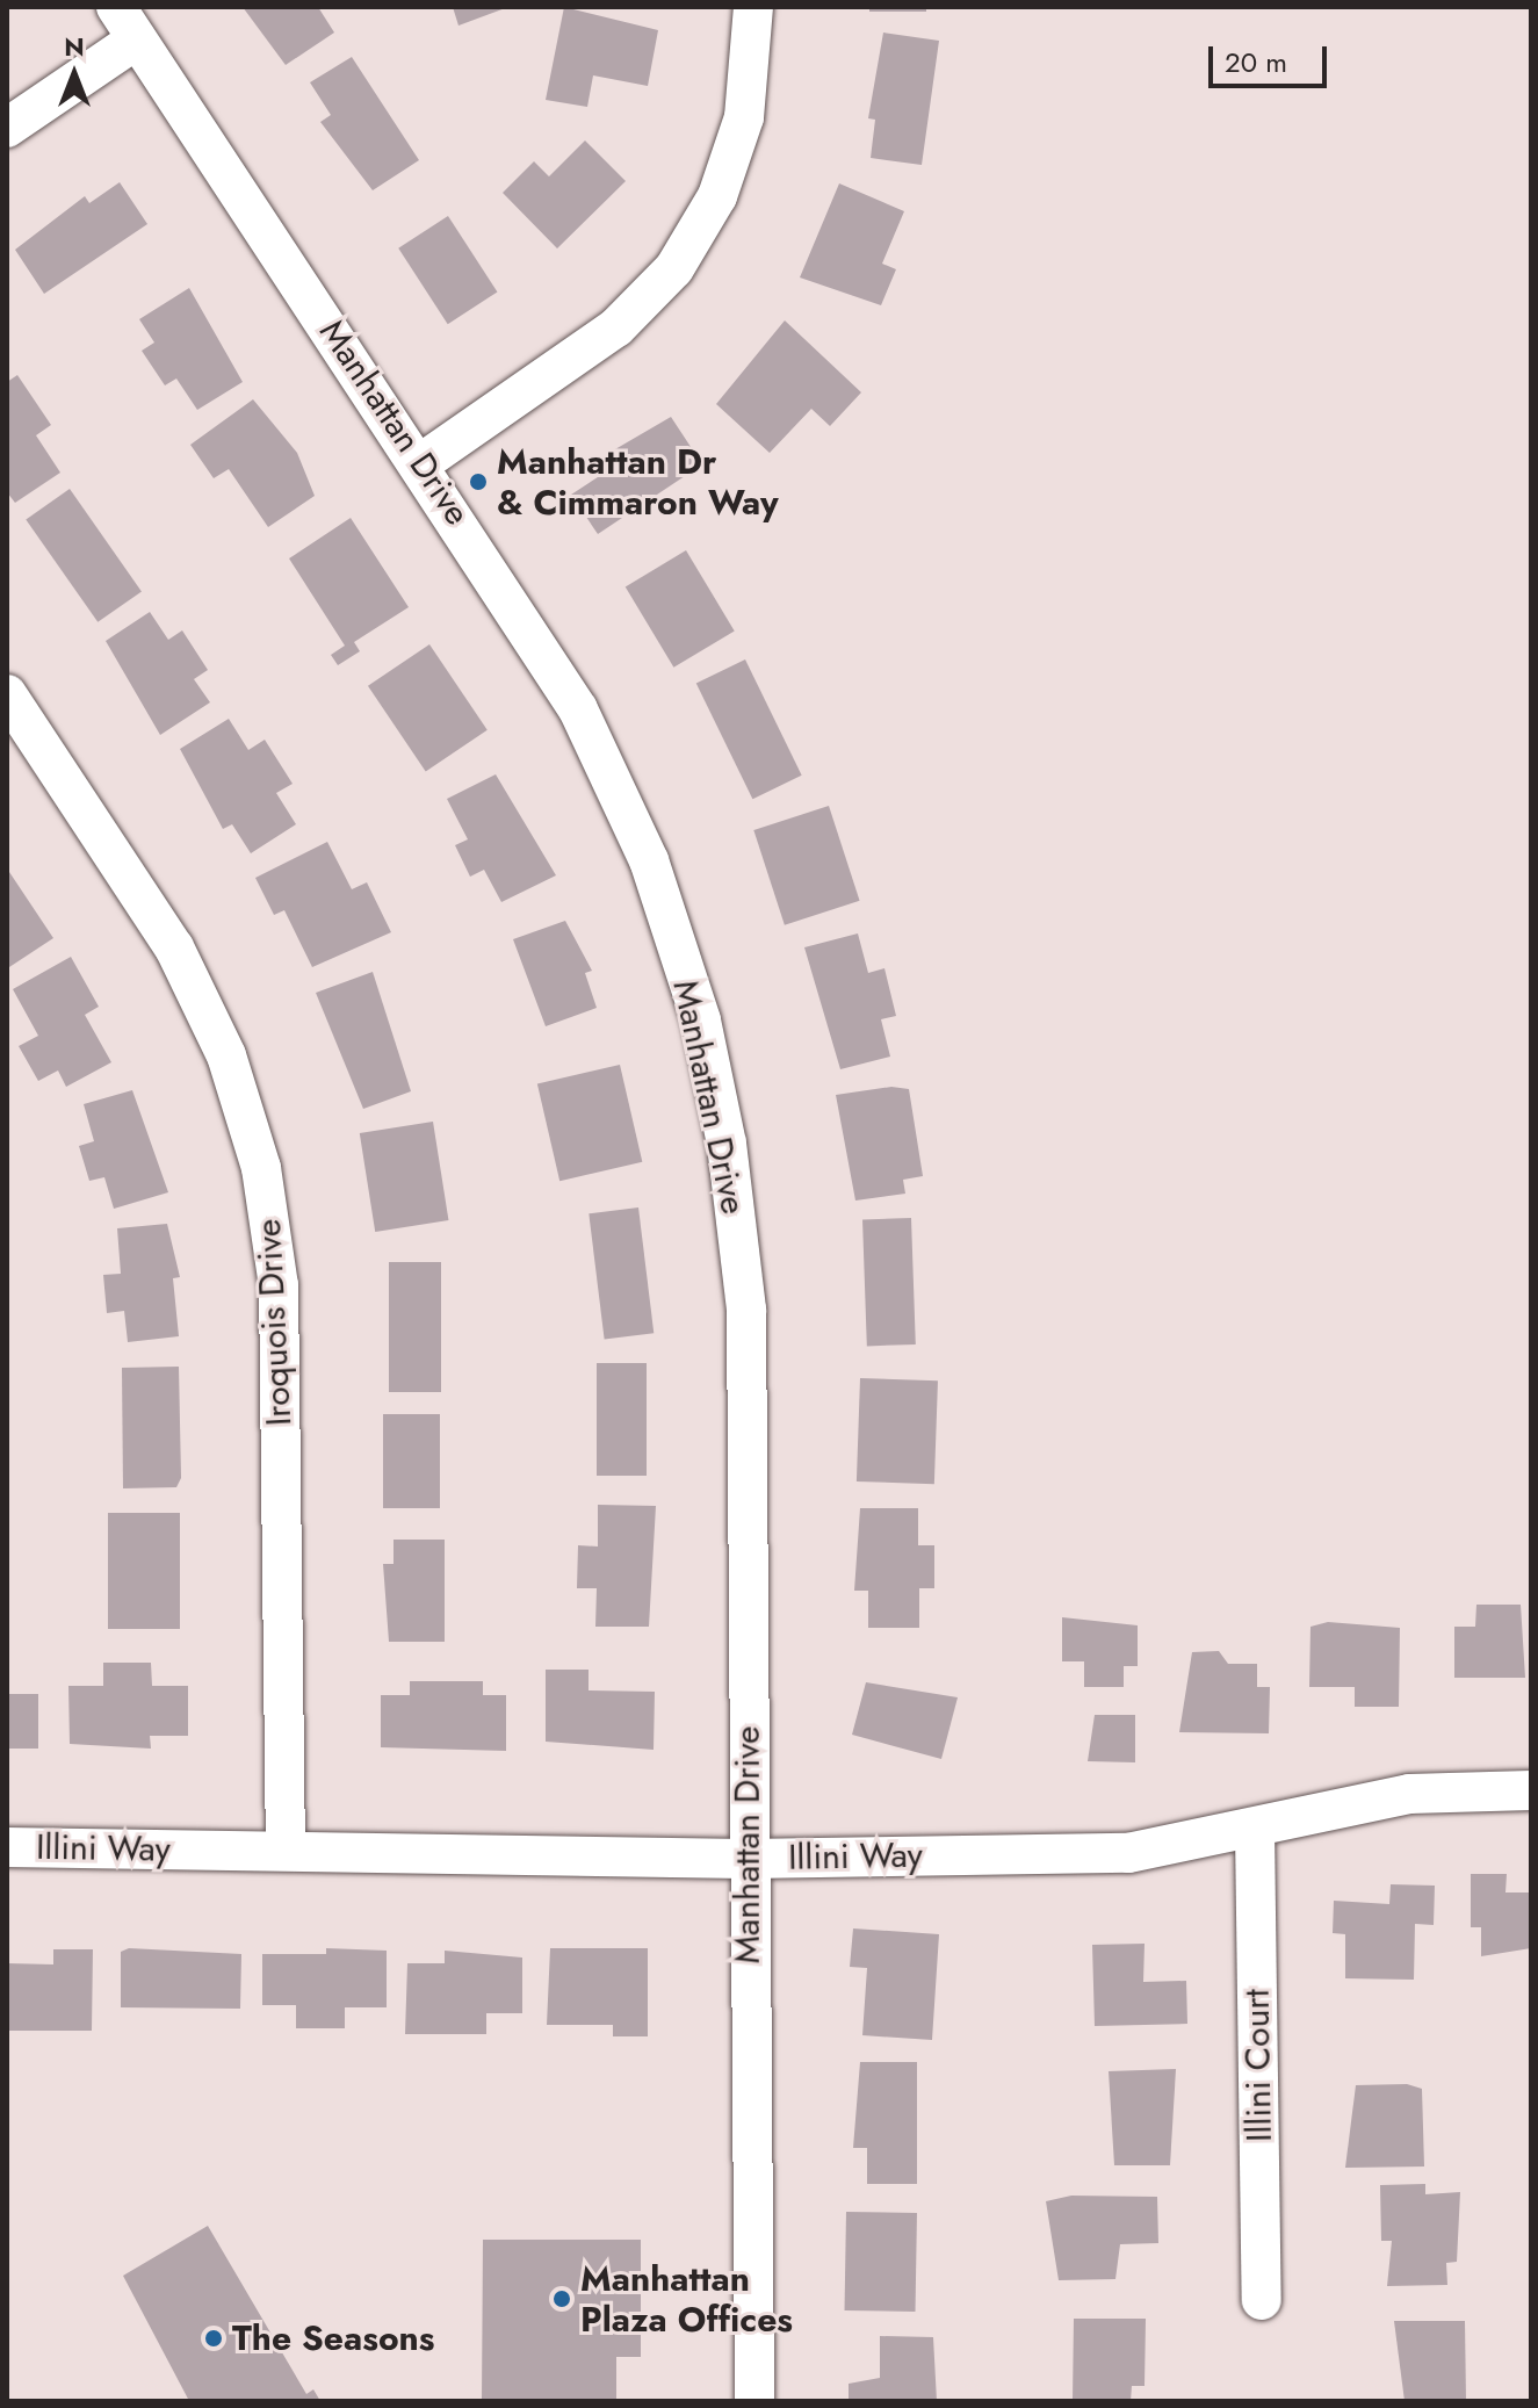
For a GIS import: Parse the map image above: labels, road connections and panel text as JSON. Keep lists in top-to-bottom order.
{
  "streets": {
    "street": [
      "Manhattan Drive",
      "Iroquois Drive",
      "Illini Way",
      "Illini Court"
    ]
  },
  "crossings": [
    ["Manhattan Drive", "Illini Way"],
    ["Iroquois Drive", "Illini Way"],
    ["Illini Way", "Illini Court"]
  ],
  "places": ["Manhattan Dr & Cimmaron Way", "Manhattan Plaza Offices", "The Seasons"],
  "scale_bar": "20 m",
  "north": "top"
}
